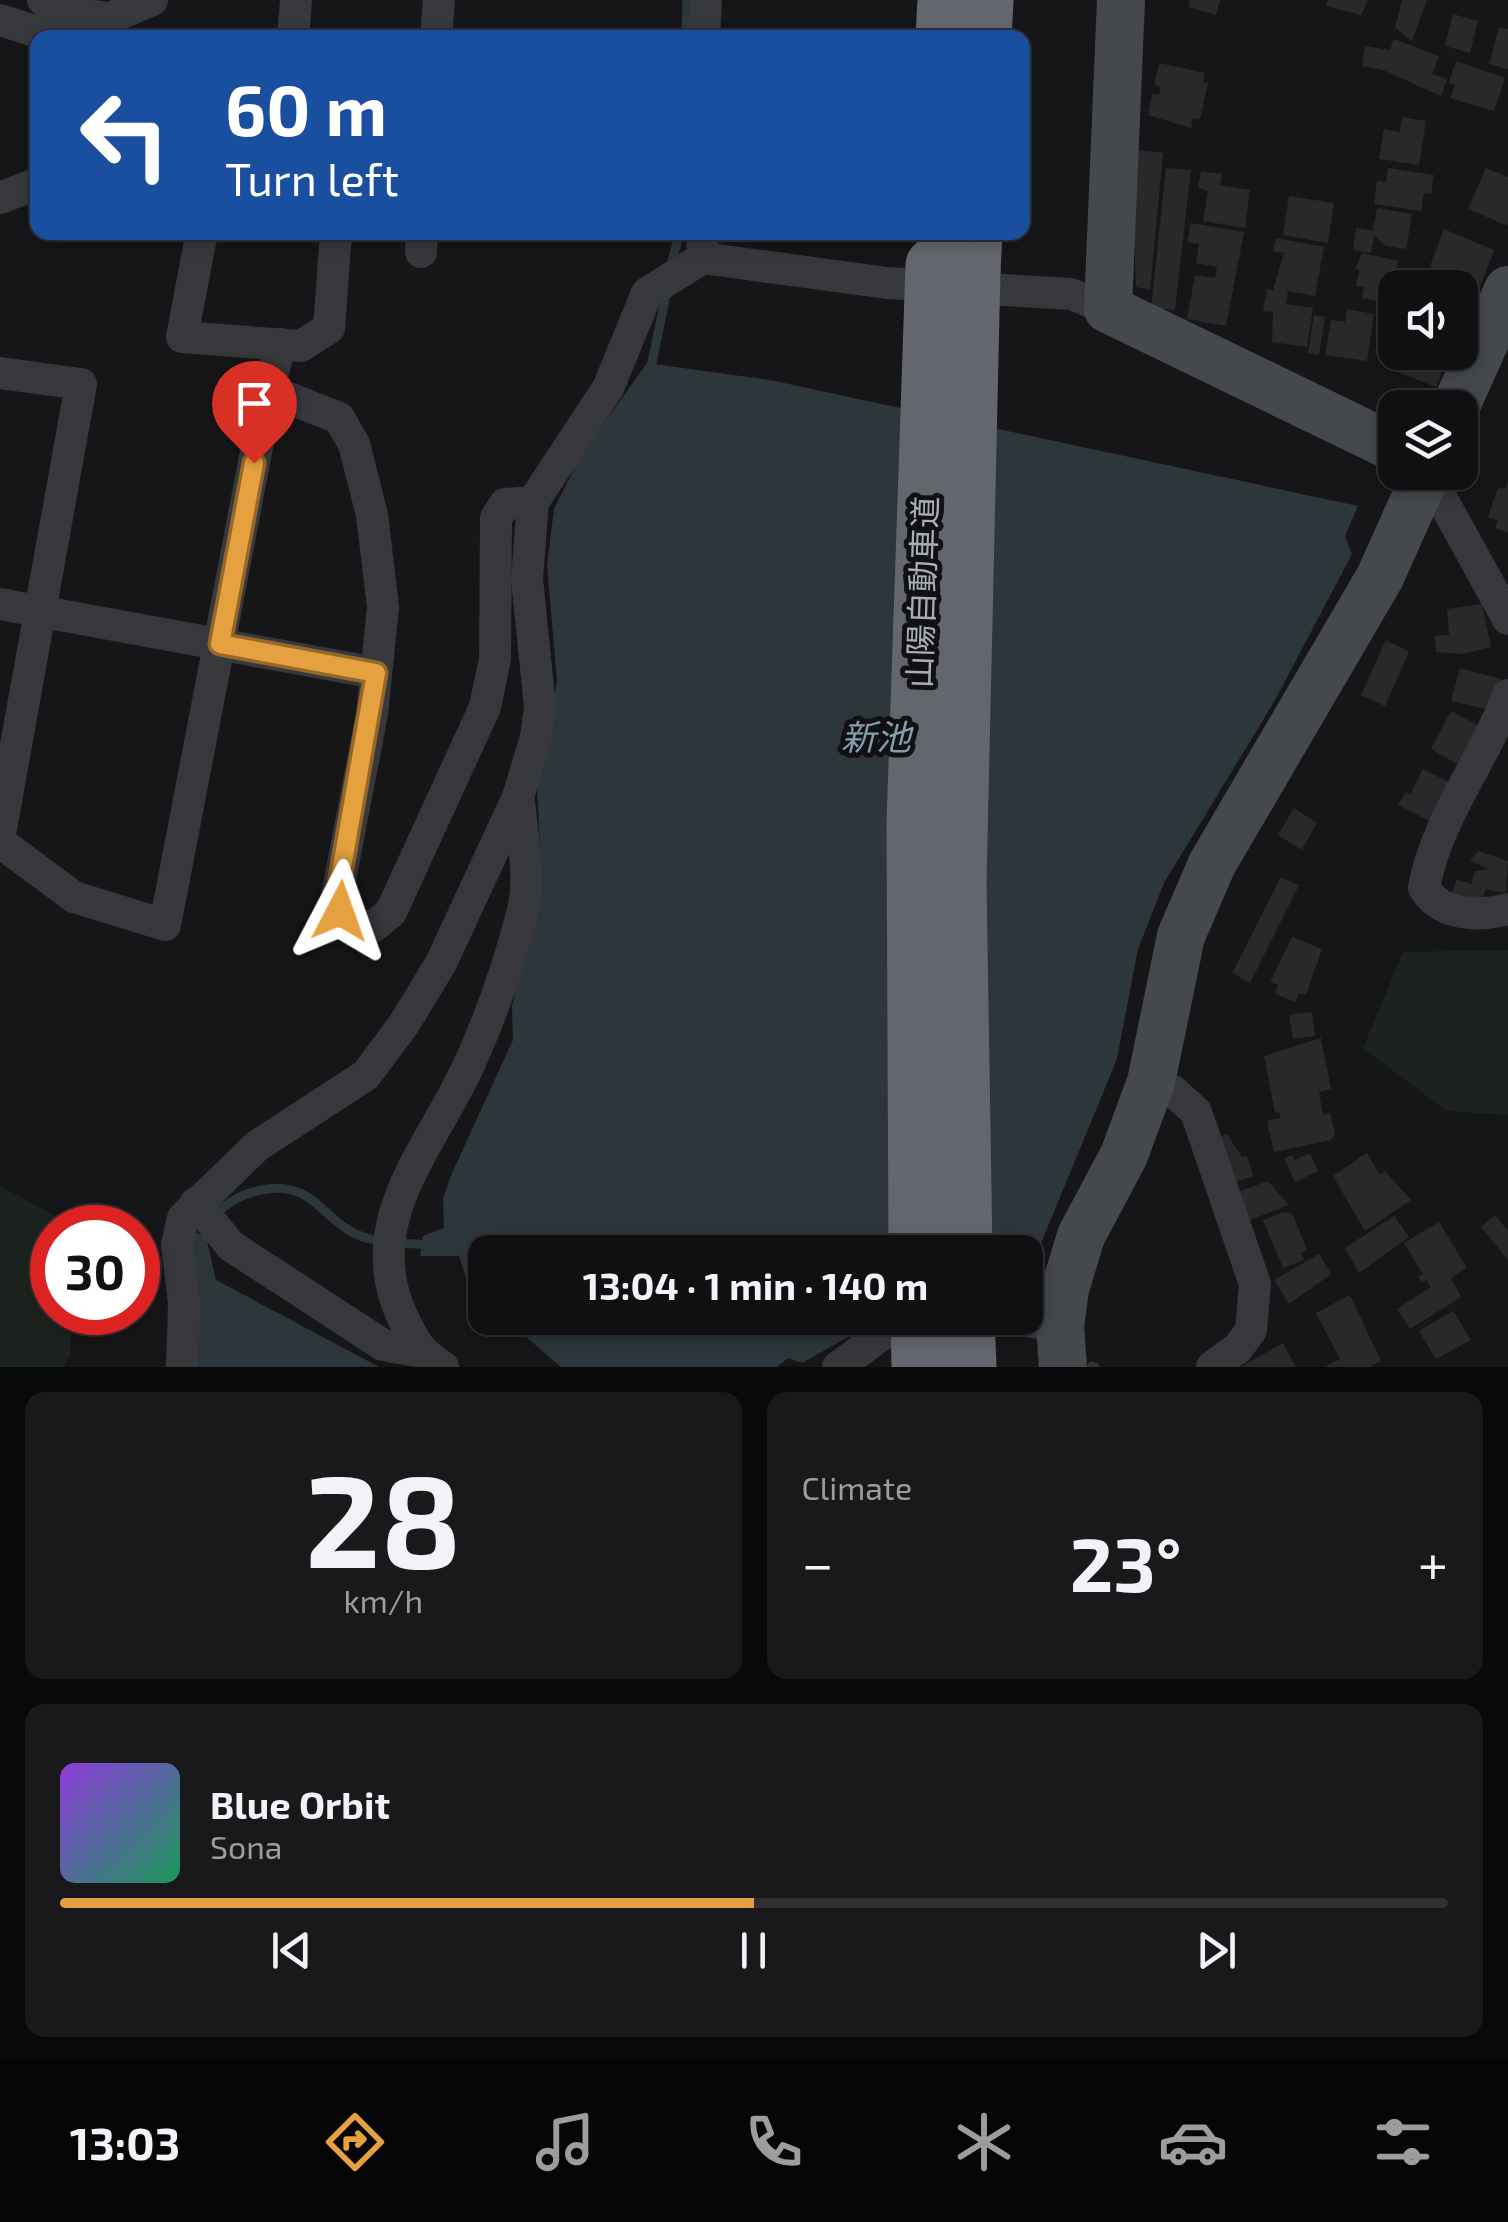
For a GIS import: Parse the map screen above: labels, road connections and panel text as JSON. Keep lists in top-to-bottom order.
{
  "streets": {
    "highway": ["山陽自動車道"]
  },
  "water": ["新池"],
  "page": {
    "turn": ["60 m", "Turn left"],
    "limit": "30",
    "trip": "13:04 · 1 min · 140 m",
    "tile": [
      ["28", "km/h"],
      "Climate"
    ],
    "heat": ["−", "23°", "+"],
    "song": ["Blue Orbit", "Sona"],
    "tabs": "13:03"
  }
}
